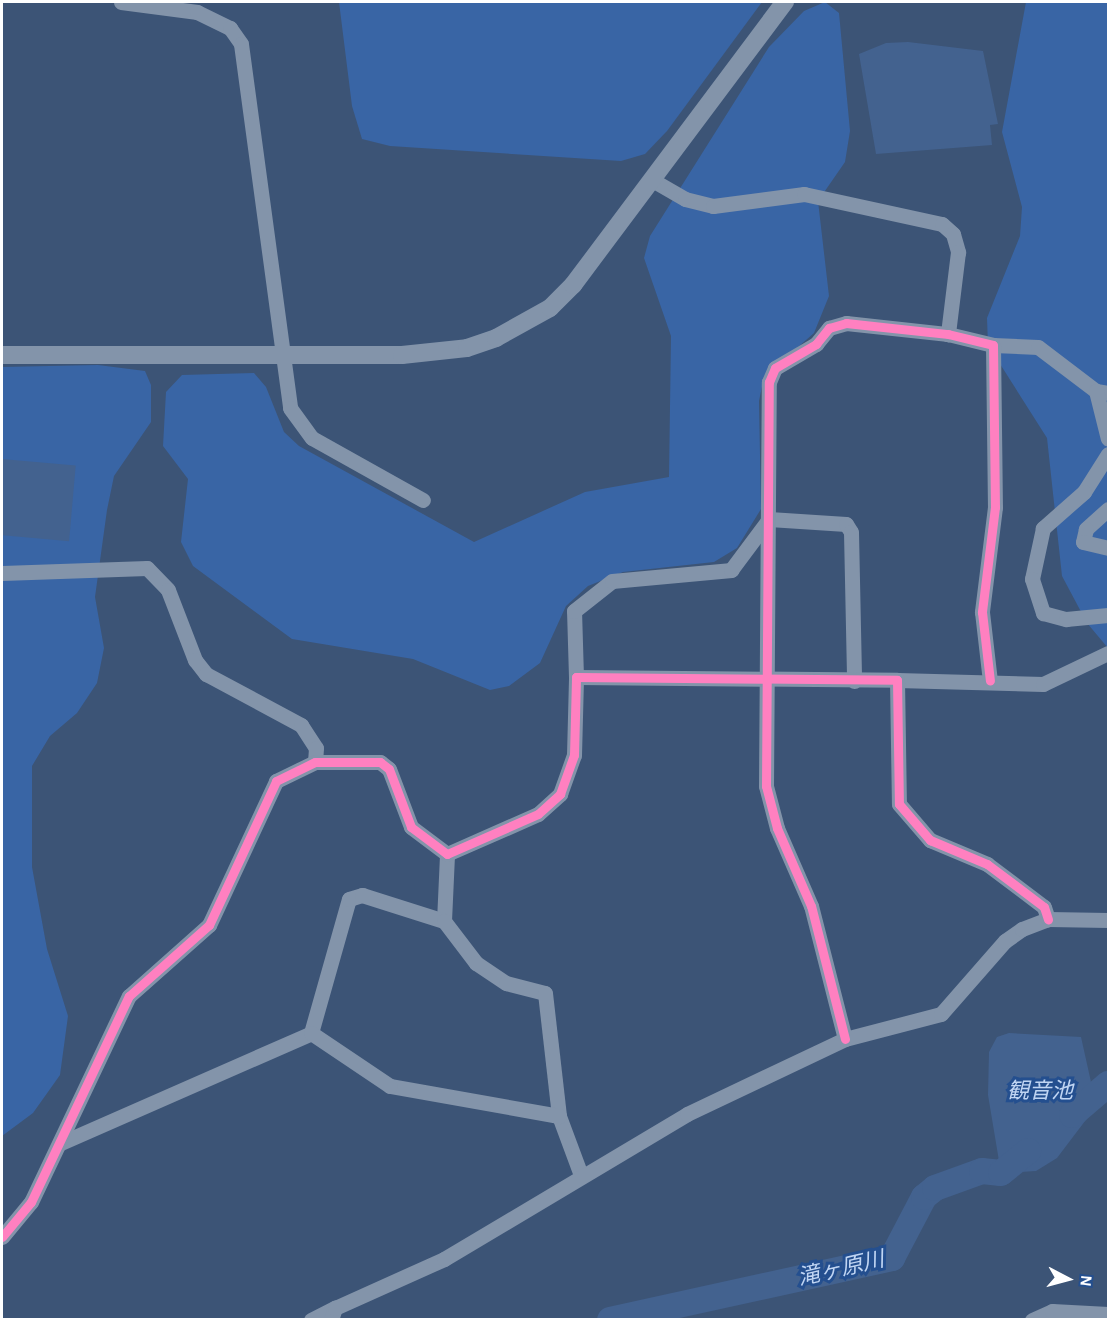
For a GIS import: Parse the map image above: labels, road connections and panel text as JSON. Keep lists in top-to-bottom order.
{
  "water": ["観音池", "滝ヶ原川"],
  "north": "right"
}
